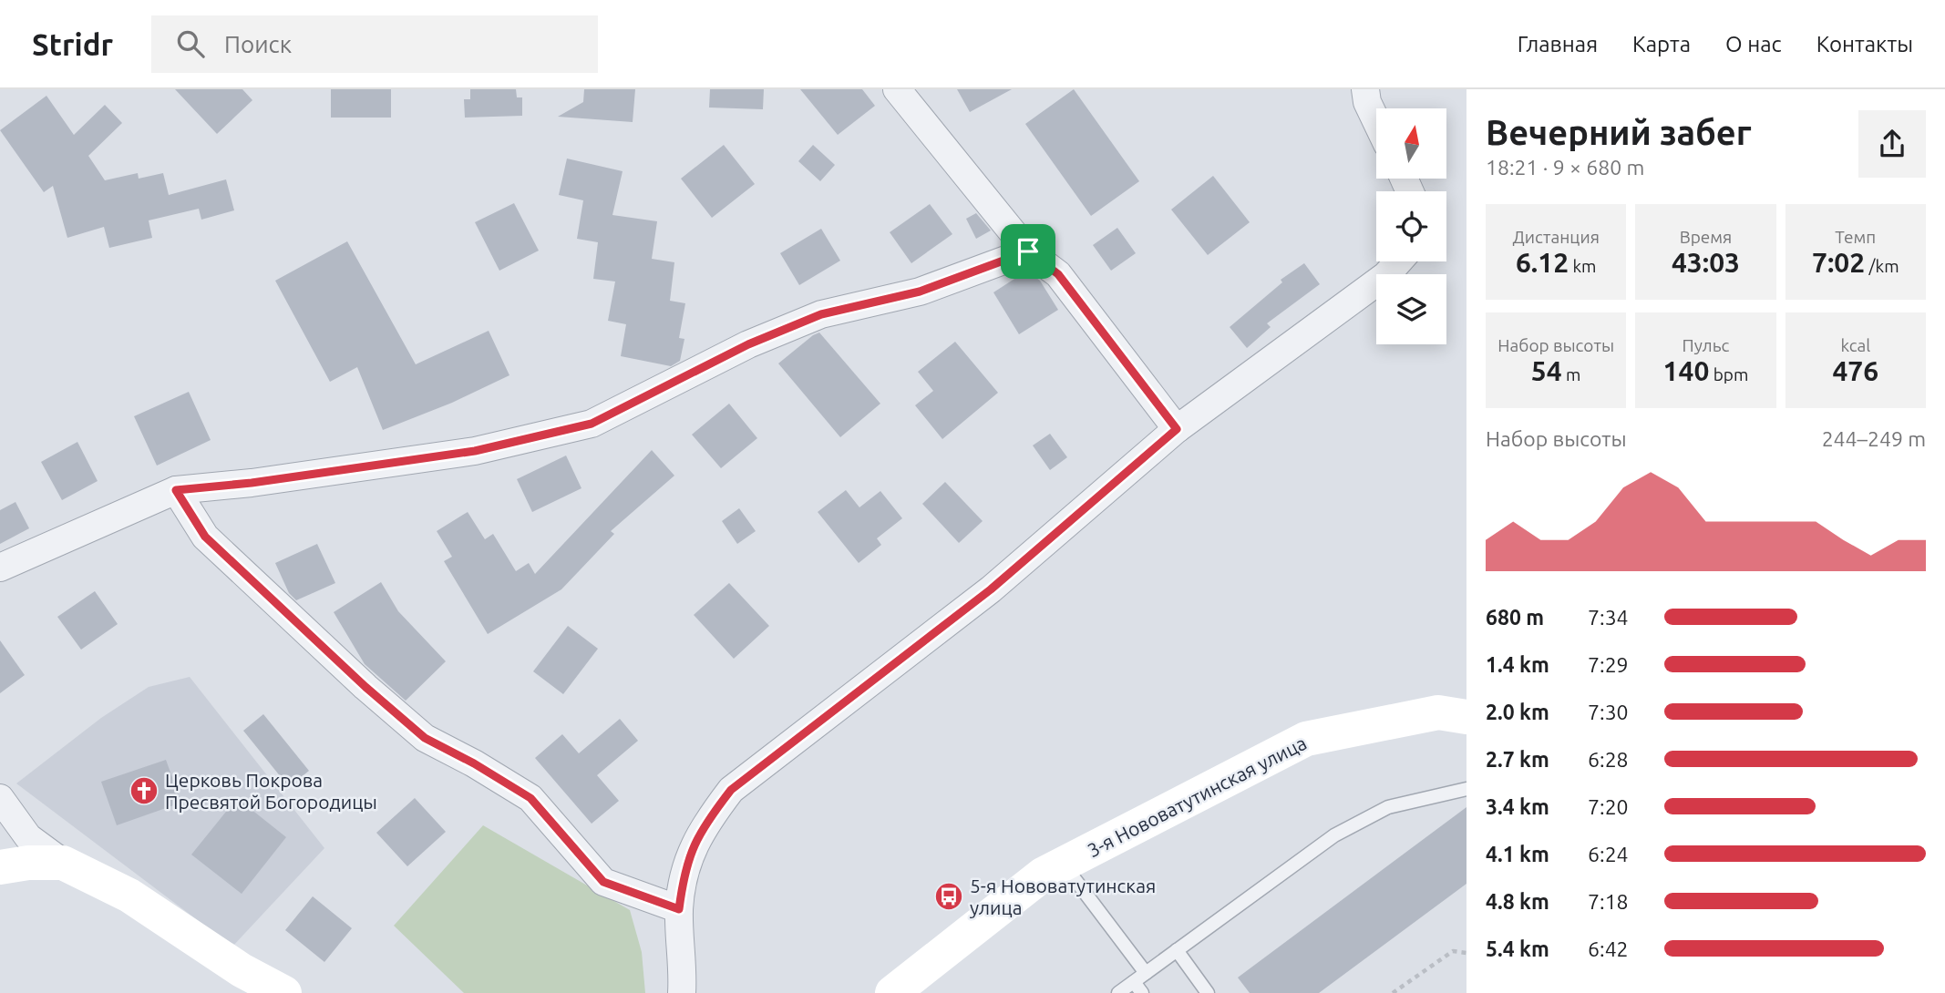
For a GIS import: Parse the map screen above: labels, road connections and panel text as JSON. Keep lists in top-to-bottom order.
{
  "streets": {
    "street": ["3-я Нововатутинская улица"]
  },
  "places": {
    "church": ["Церковь Покрова Пресвятой Богородицы"],
    "bus stop": ["5-я Нововатутинская улица"]
  },
  "north": "top",
  "page": {
    "header": "Stridr",
    "search": "Поиск",
    "nav": [
      "Главная",
      "Карта",
      "О нас",
      "Контакты"
    ],
    "heading": ["Вечерний забег", "18:21 · 9 × 680 m"],
    "stats": [
      ["Дистанция", "6.12 km"],
      ["Время", "43:03"],
      ["Темп", "7:02 /km"],
      ["Набор высоты", "54 m"],
      ["Пульс", "140 bpm"],
      ["kcal", "476"]
    ],
    "chart": ["Набор высоты", "244–249 m"],
    "list": [
      {
        "name": "680 m",
        "note": "7:34"
      },
      {
        "name": "1.4 km",
        "note": "7:29"
      },
      {
        "name": "2.0 km",
        "note": "7:30"
      },
      {
        "name": "2.7 km",
        "note": "6:28"
      },
      {
        "name": "3.4 km",
        "note": "7:20"
      },
      {
        "name": "4.1 km",
        "note": "6:24"
      },
      {
        "name": "4.8 km",
        "note": "7:18"
      },
      {
        "name": "5.4 km",
        "note": "6:42"
      }
    ]
  }
}
